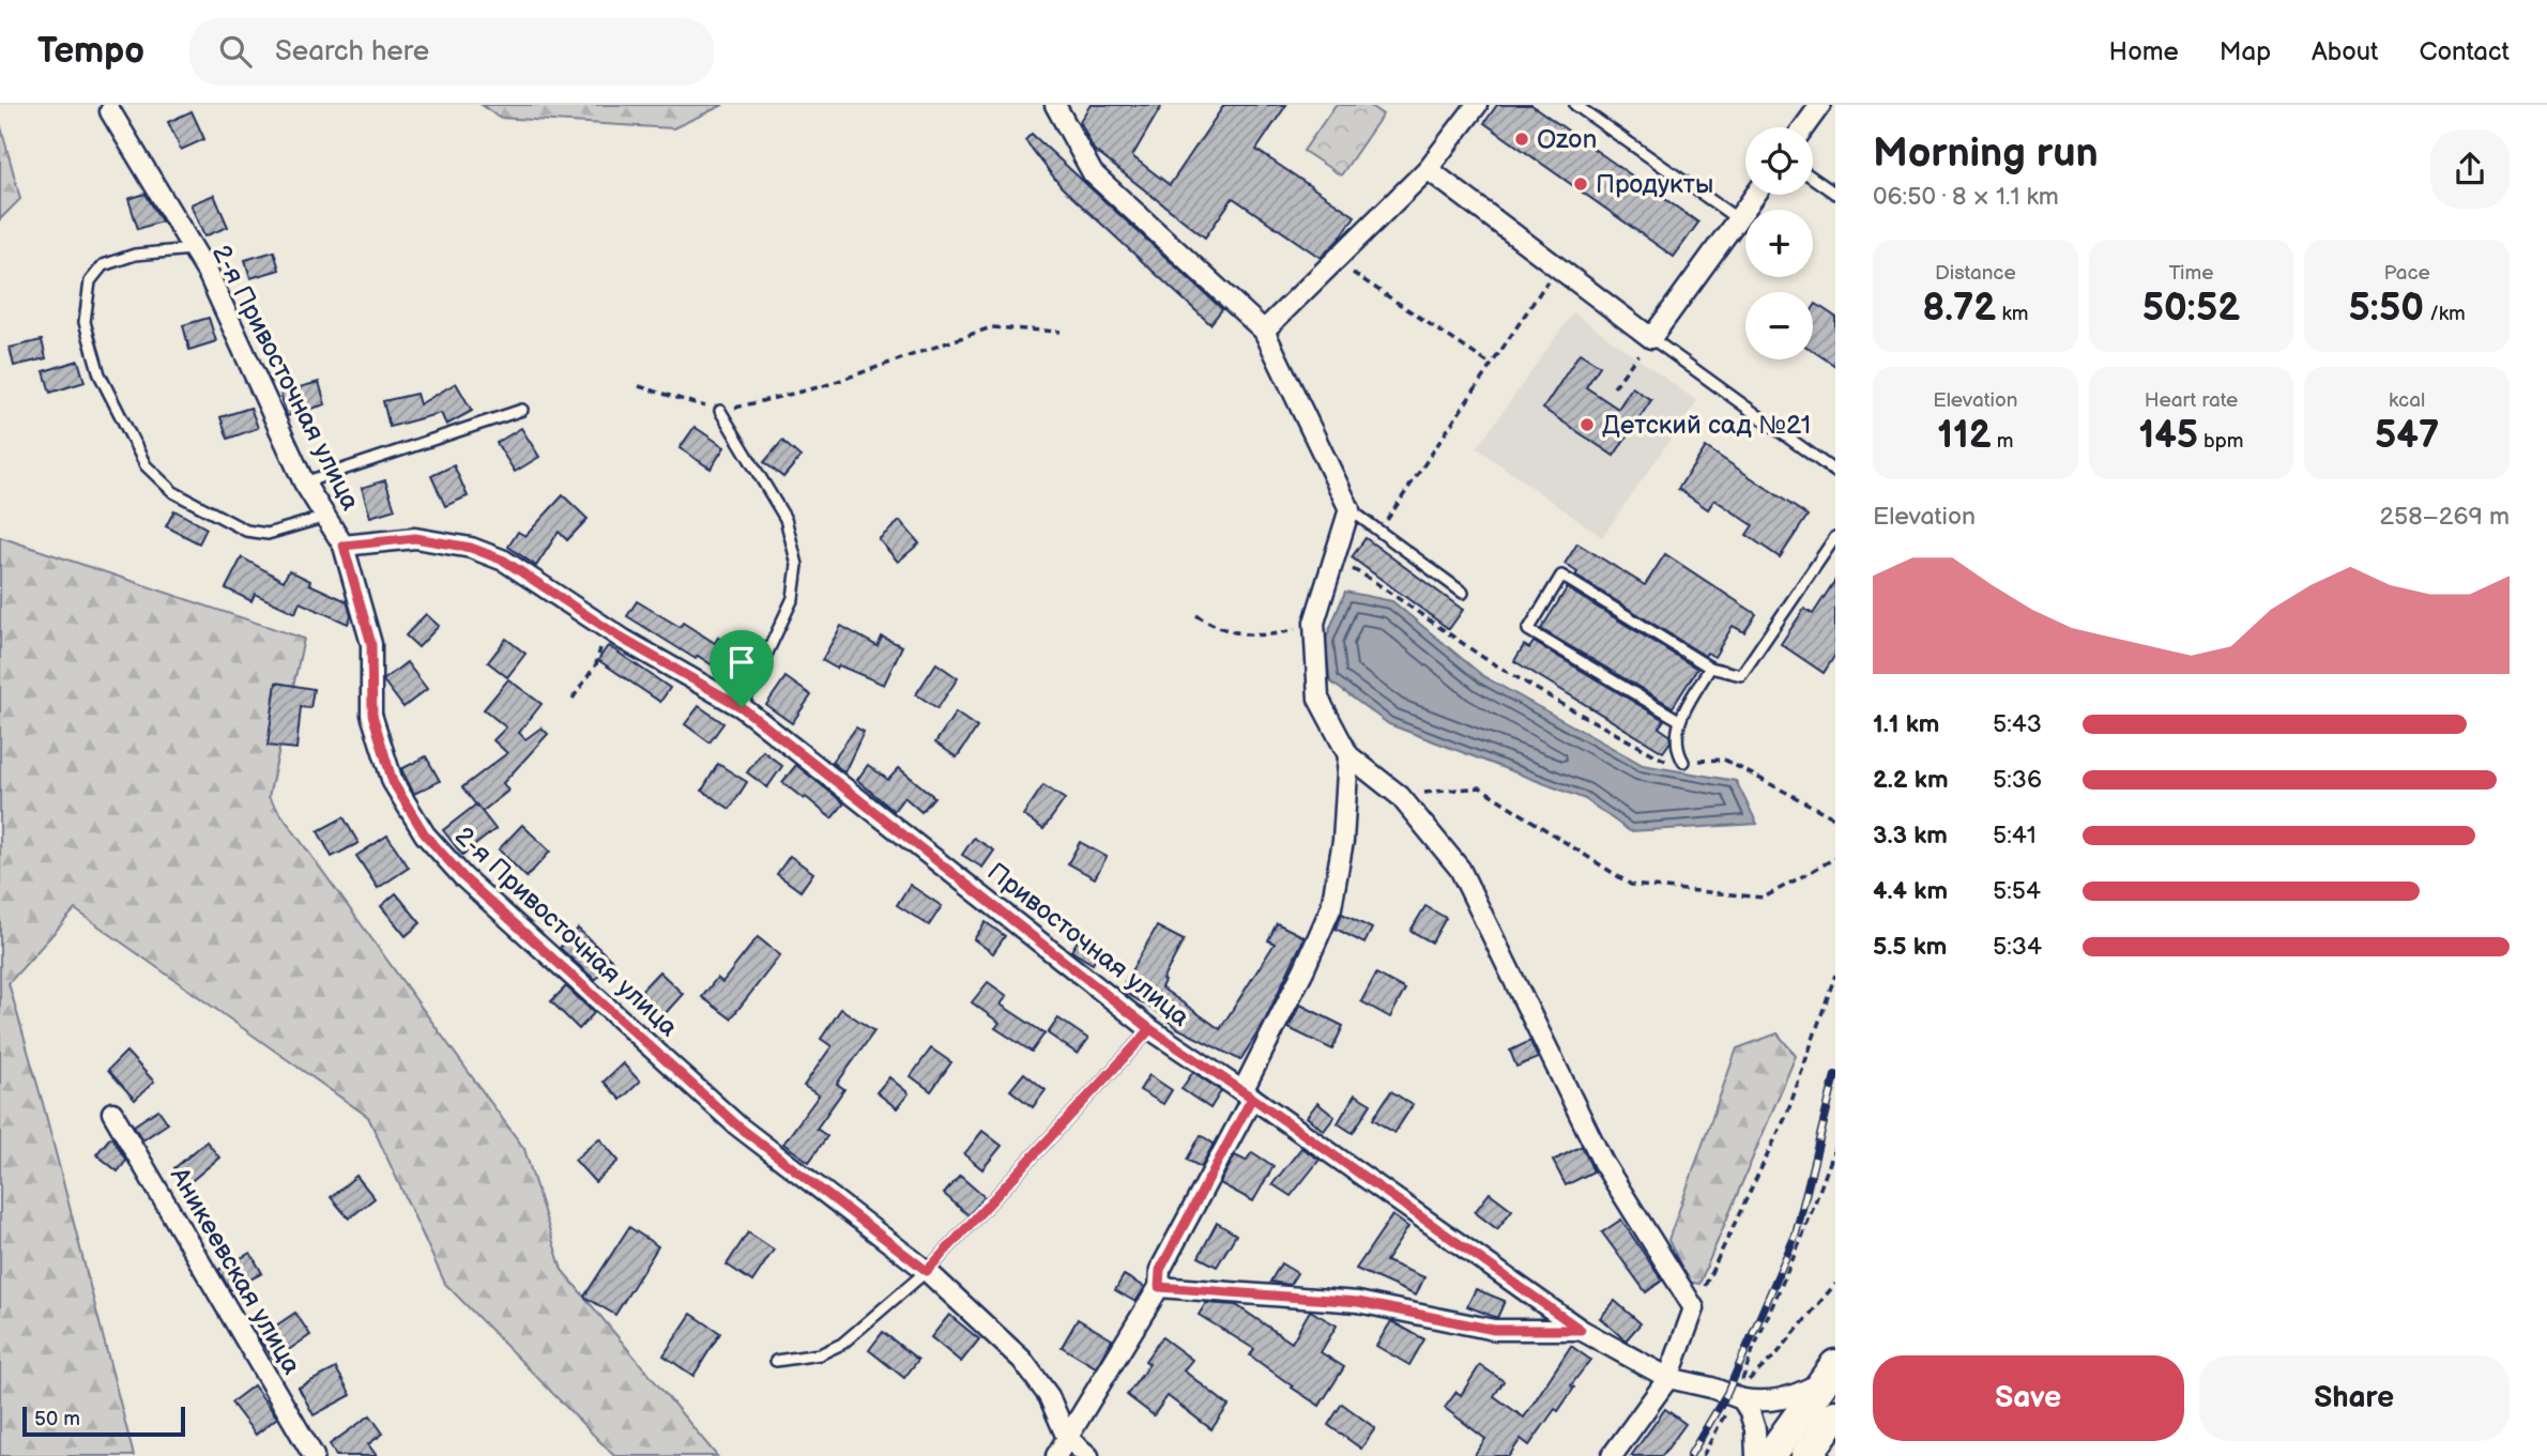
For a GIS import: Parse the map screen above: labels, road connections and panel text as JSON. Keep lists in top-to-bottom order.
{
  "streets": {
    "street": ["2-я Привосточная улица", "Привосточная улица", "Аникеевская улица"]
  },
  "crossings": [
    ["2-я Привосточная улица", "Привосточная улица"]
  ],
  "places": ["Ozon", "Продукты", "Детский сад №21"],
  "scale_bar": "50 m",
  "page": {
    "header": "Tempo",
    "search": "Search here",
    "nav": [
      "Home",
      "Map",
      "About",
      "Contact"
    ],
    "heading": ["Morning run", "06:50 · 8 × 1.1 km"],
    "map_buttons": ["+", "−"],
    "stats": [
      ["Distance", "8.72 km"],
      ["Time", "50:52"],
      ["Pace", "5:50 /km"],
      ["Elevation", "112 m"],
      ["Heart rate", "145 bpm"],
      ["kcal", "547"]
    ],
    "chart": ["Elevation", "258–269 m"],
    "list": [
      {
        "name": "1.1 km",
        "note": "5:43"
      },
      {
        "name": "2.2 km",
        "note": "5:36"
      },
      {
        "name": "3.3 km",
        "note": "5:41"
      },
      {
        "name": "4.4 km",
        "note": "5:54"
      },
      {
        "name": "5.5 km",
        "note": "5:34"
      }
    ],
    "buttons": ["Save", "Share"],
    "scale": "50 m"
  }
}
